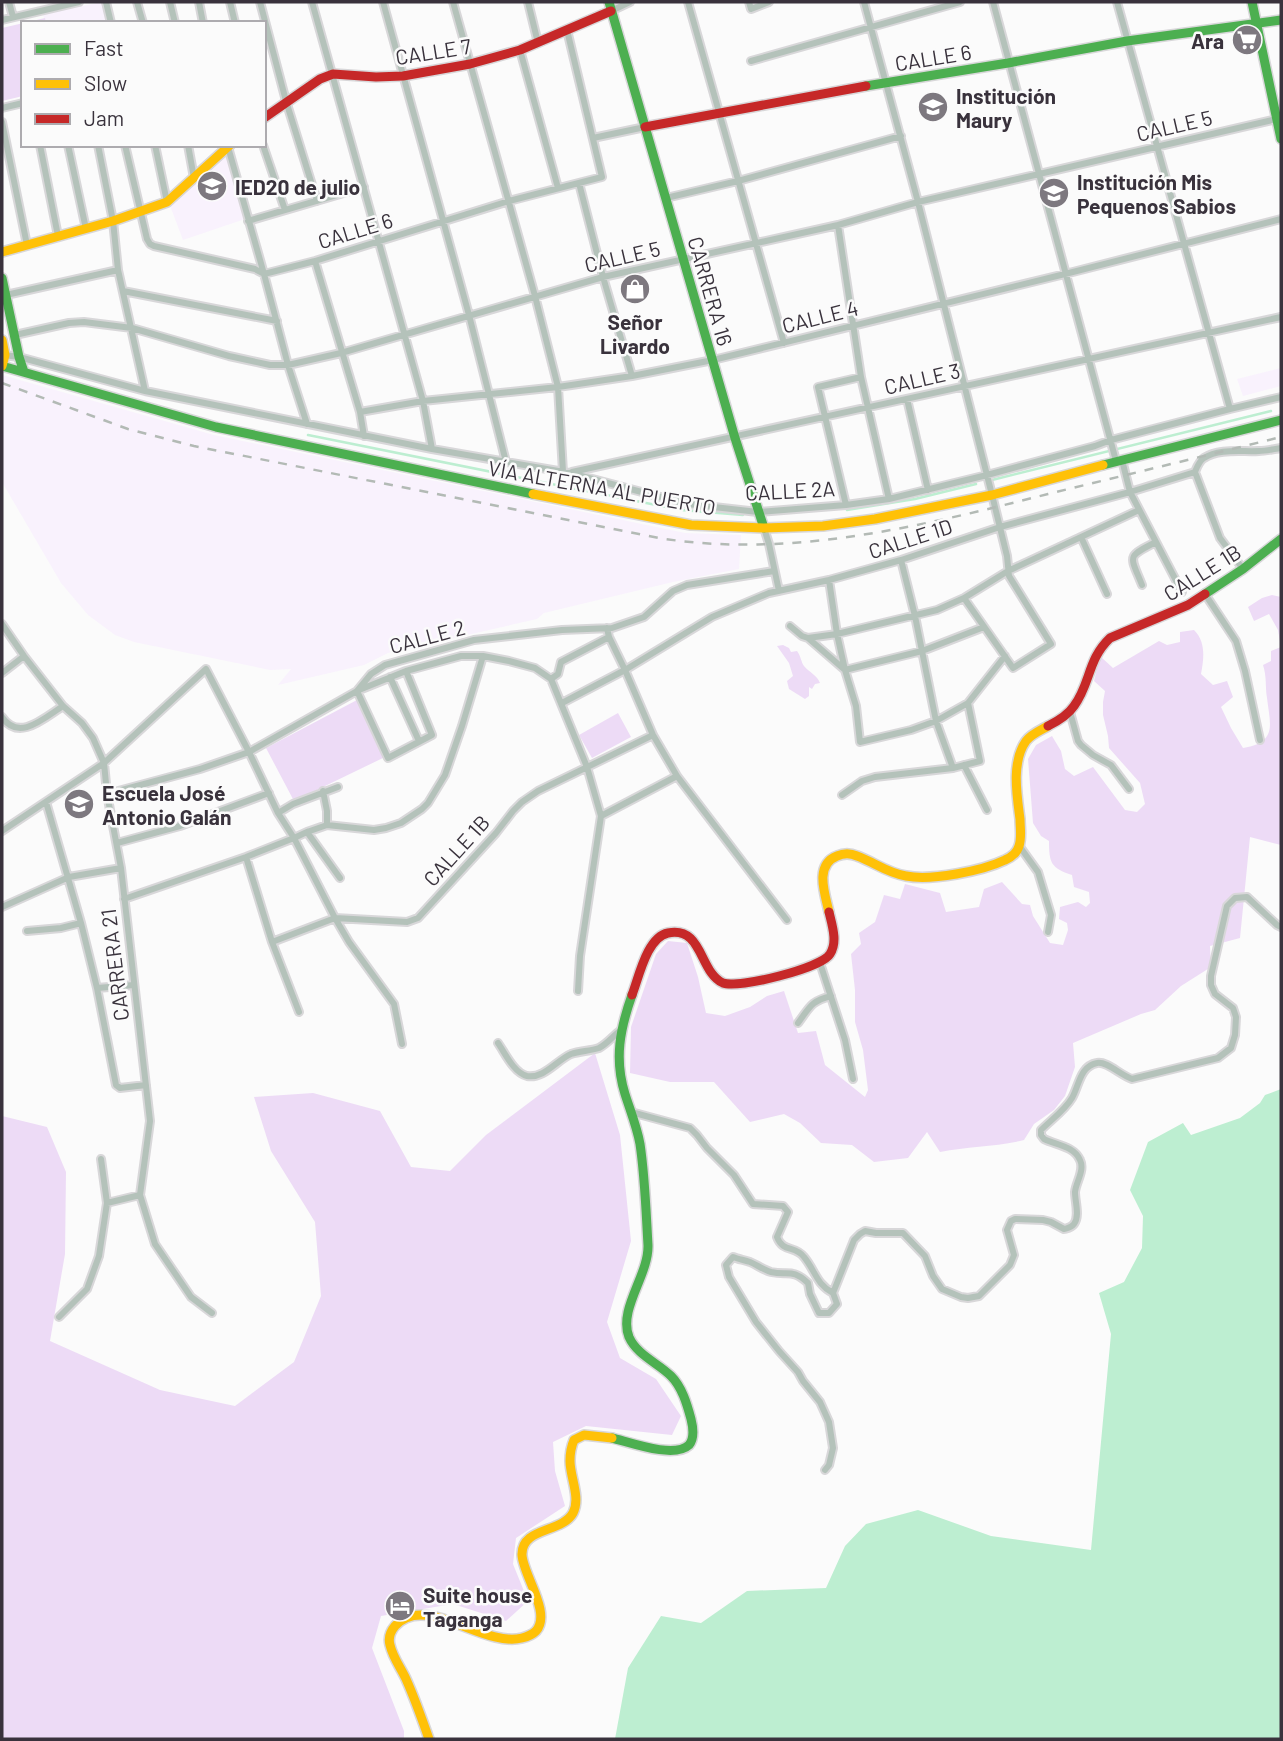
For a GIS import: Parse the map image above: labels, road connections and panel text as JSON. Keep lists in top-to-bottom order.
{
  "streets": {
    "street": [
      "CALLE 7",
      "CALLE 6",
      "CALLE 5",
      "CARRERA 16",
      "CALLE 4",
      "CALLE 3",
      "VÍA ALTERNA AL PUERTO",
      "CALLE 2A",
      "CALLE 1D",
      "CALLE 1B",
      "CALLE 2",
      "CARRERA 21"
    ]
  },
  "crossings": [
    ["CALLE 7", "CARRERA 16"],
    ["CALLE 6", "CARRERA 16"],
    ["CALLE 5", "CARRERA 16"],
    ["CARRERA 16", "CALLE 4"],
    ["CARRERA 16", "CALLE 3"],
    ["CARRERA 16", "VÍA ALTERNA AL PUERTO"],
    ["CARRERA 16", "CALLE 2A"],
    ["CARRERA 16", "CALLE 1D"],
    ["CARRERA 16", "CALLE 2"],
    ["CALLE 3", "CALLE 2A"],
    ["VÍA ALTERNA AL PUERTO", "CALLE 2A"],
    ["CALLE 2", "CARRERA 21"]
  ],
  "places": {
    "supermarket": ["Ara"],
    "school or university": [
      "Institución Maury",
      "IED20 de julio",
      "Institución Mis Pequenos Sabios",
      "Escuela José Antonio Galán"
    ],
    "shop": ["Señor Livardo"],
    "hotel": ["Suite house Taganga"]
  },
  "legend": ["Fast", "Slow", "Jam"]
}
